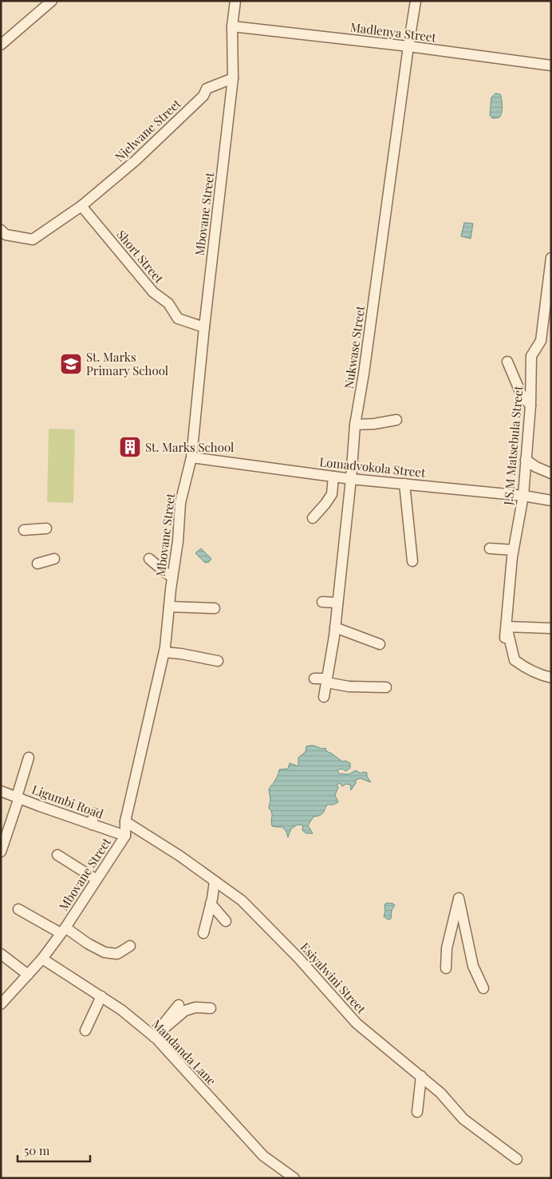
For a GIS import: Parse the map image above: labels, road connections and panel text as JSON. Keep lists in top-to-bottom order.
{
  "streets": {
    "street": [
      "Madlenya Street",
      "Njelwane Street",
      "Mbovane Street",
      "Short Street",
      "Nukwase Street",
      "J.S.M Matsebula Street",
      "Lomadvokola Street",
      "Ligumbi Road",
      "Esiyalwini Street",
      "Mandanda Lane"
    ]
  },
  "crossings": [
    ["Madlenya Street", "Mbovane Street"],
    ["Madlenya Street", "Nukwase Street"],
    ["Njelwane Street", "Mbovane Street"],
    ["Njelwane Street", "Short Street"],
    ["Mbovane Street", "Short Street"],
    ["Mbovane Street", "Lomadvokola Street"],
    ["Mbovane Street", "Ligumbi Road"],
    ["Mbovane Street", "Esiyalwini Street"],
    ["Mbovane Street", "Mandanda Lane"],
    ["Nukwase Street", "Lomadvokola Street"],
    ["J.S.M Matsebula Street", "Lomadvokola Street"]
  ],
  "places": {
    "school or university": ["St. Marks Primary School"],
    "building": ["St. Marks School"]
  },
  "scale_bar": "50 m"
}
